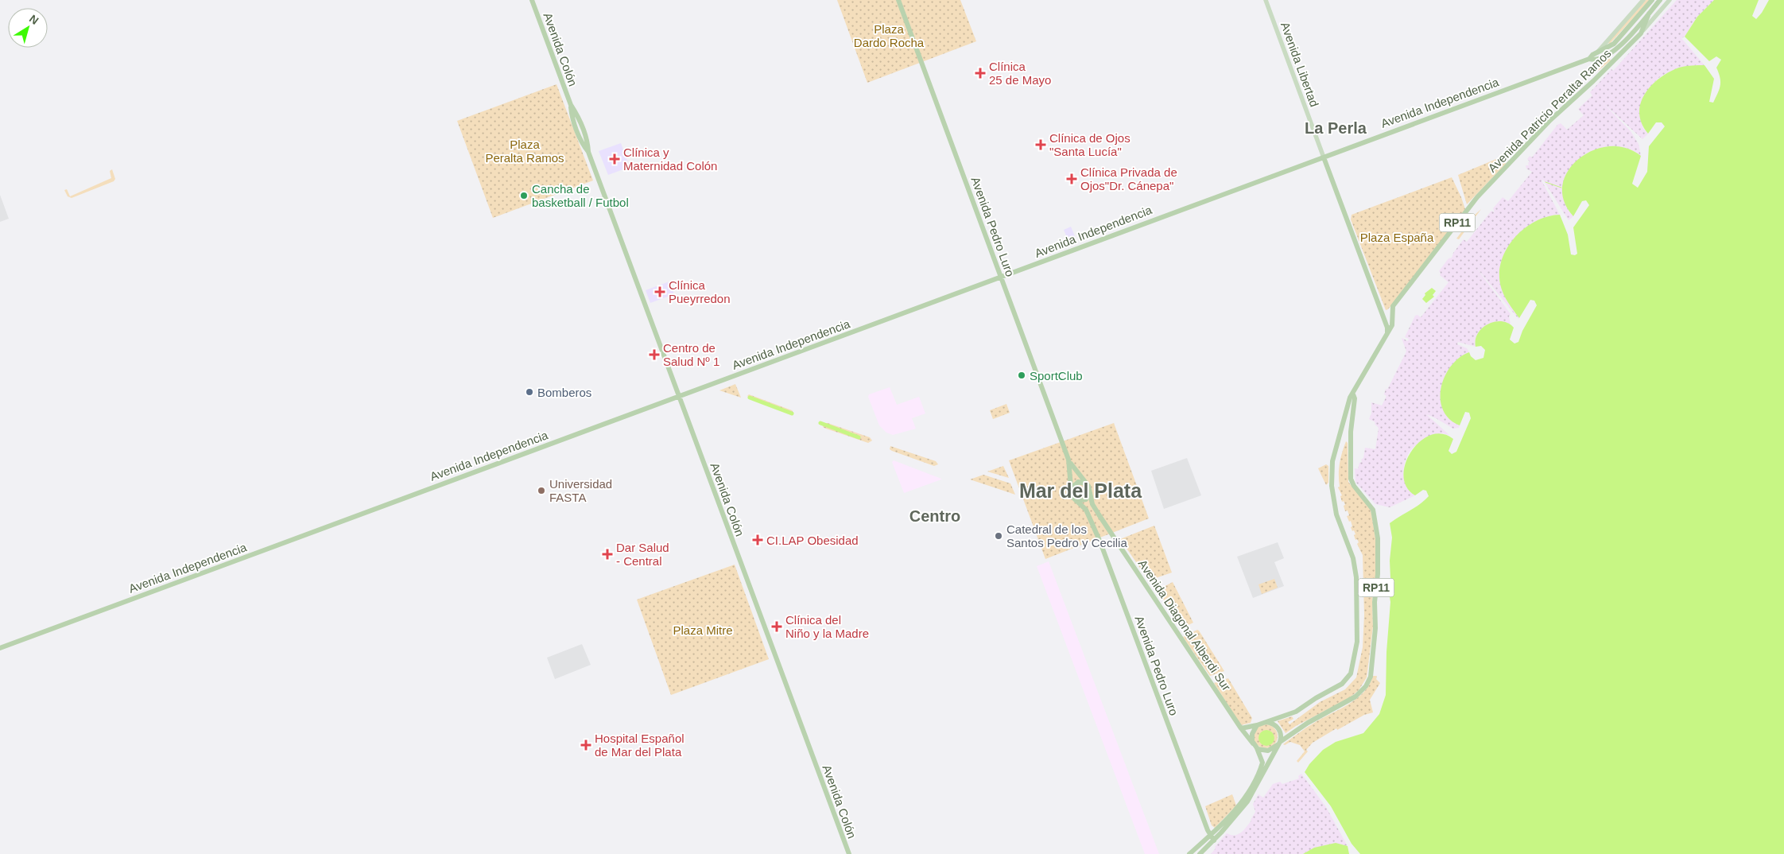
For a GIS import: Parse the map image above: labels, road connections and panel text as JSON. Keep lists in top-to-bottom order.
{
  "streets": {
    "main road": [
      "Avenida Colón",
      "Avenida Libertad",
      "Avenida Independencia",
      "Avenida Patricio Peralta Ramos",
      "RP11",
      "Avenida Pedro Luro",
      "Avenida Diagonal Alberdi Sur"
    ]
  },
  "crossings": [
    ["Avenida Colón", "Avenida Independencia"],
    ["Avenida Libertad", "Avenida Independencia"],
    ["Avenida Libertad", "Avenida Patricio Peralta Ramos"],
    ["Avenida Independencia", "Avenida Patricio Peralta Ramos"],
    ["Avenida Independencia", "Avenida Pedro Luro"],
    ["Avenida Patricio Peralta Ramos", "RP11"],
    ["Avenida Patricio Peralta Ramos", "Avenida Diagonal Alberdi Sur"],
    ["RP11", "Avenida Pedro Luro"],
    ["RP11", "Avenida Diagonal Alberdi Sur"],
    ["Avenida Pedro Luro", "Avenida Diagonal Alberdi Sur"]
  ],
  "districts": ["La Perla", "Mar del Plata", "Centro"],
  "parks": [
    "Plaza Dardo Rocha",
    "Plaza Peralta Ramos",
    "Plaza España",
    "Plaza Mitre"
  ],
  "places": {
    "health": [
      "Clínica 25 de Mayo",
      "Clínica de Ojos \"Santa Lucía\"",
      "Clínica y Maternidad Colón",
      "Clínica Privada de Ojos\"Dr. Cánepa\"",
      "Clínica Pueyrredon",
      "Centro de Salud Nº 1",
      "CI.LAP Obesidad",
      "Dar Salud - Central",
      "Clínica del Niño y la Madre",
      "Hospital Español de Mar del Plata"
    ],
    "other": [
      "Cancha de basketball / Futbol",
      "SportClub",
      "Bomberos",
      "Universidad FASTA",
      "Catedral de los Santos Pedro y Cecilia"
    ]
  },
  "north": "top right"
}
